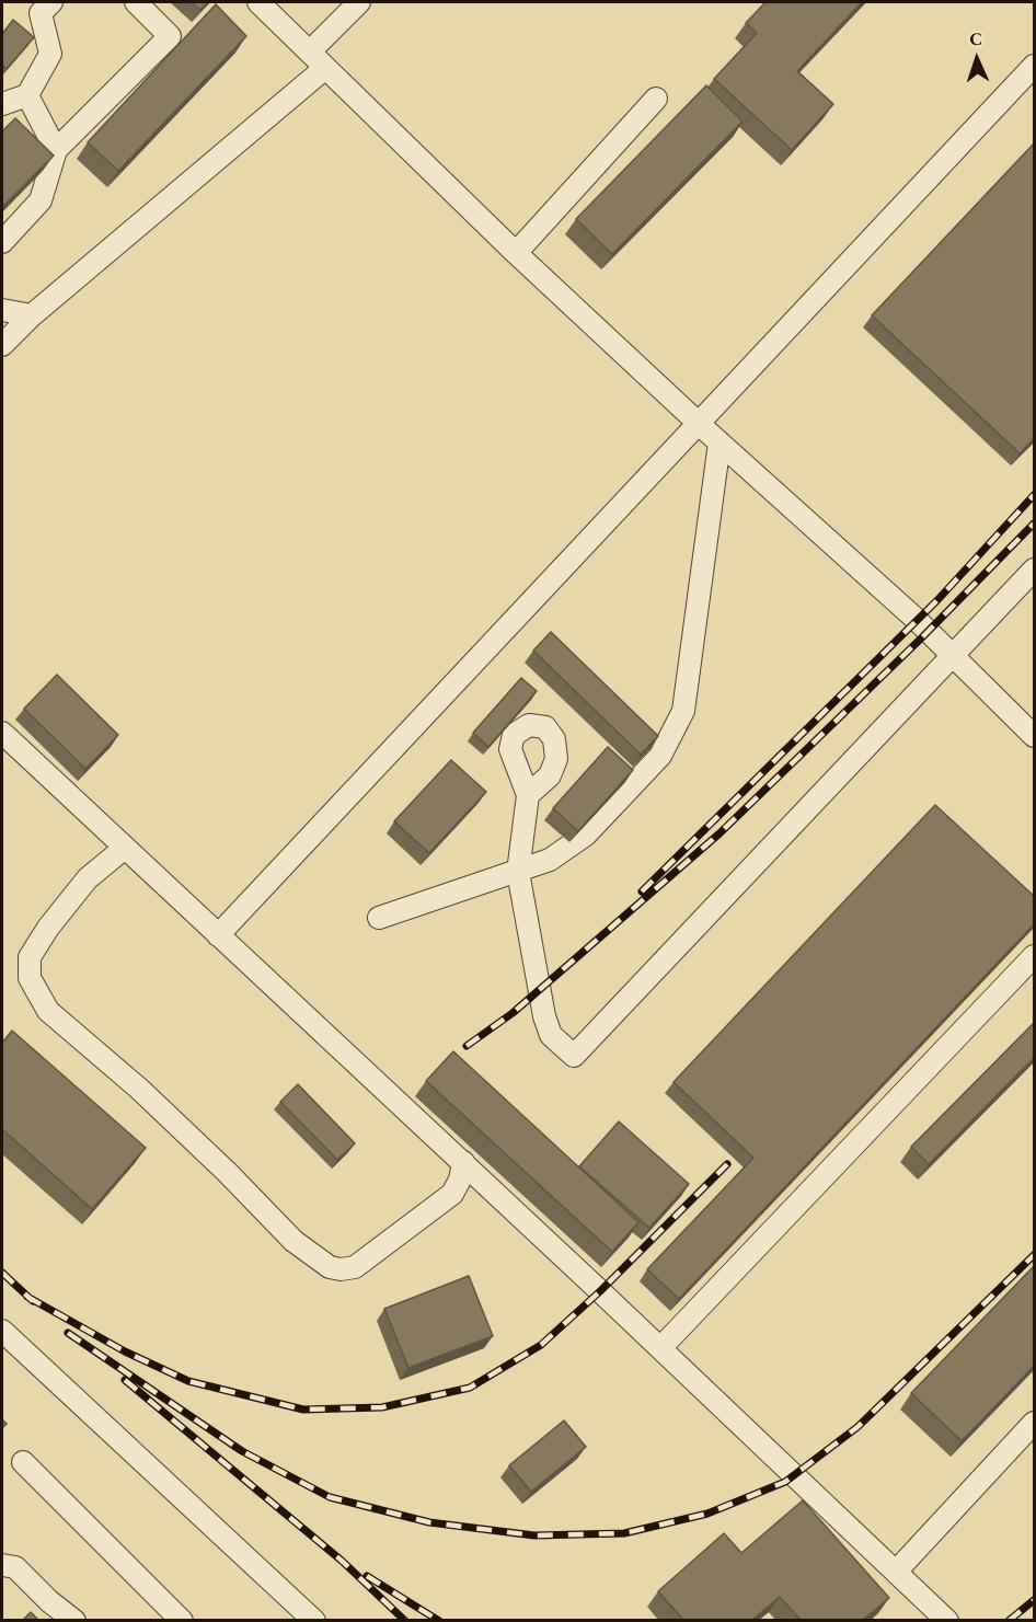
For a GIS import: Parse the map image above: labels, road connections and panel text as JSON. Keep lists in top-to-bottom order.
{
  "north": "top"
}
